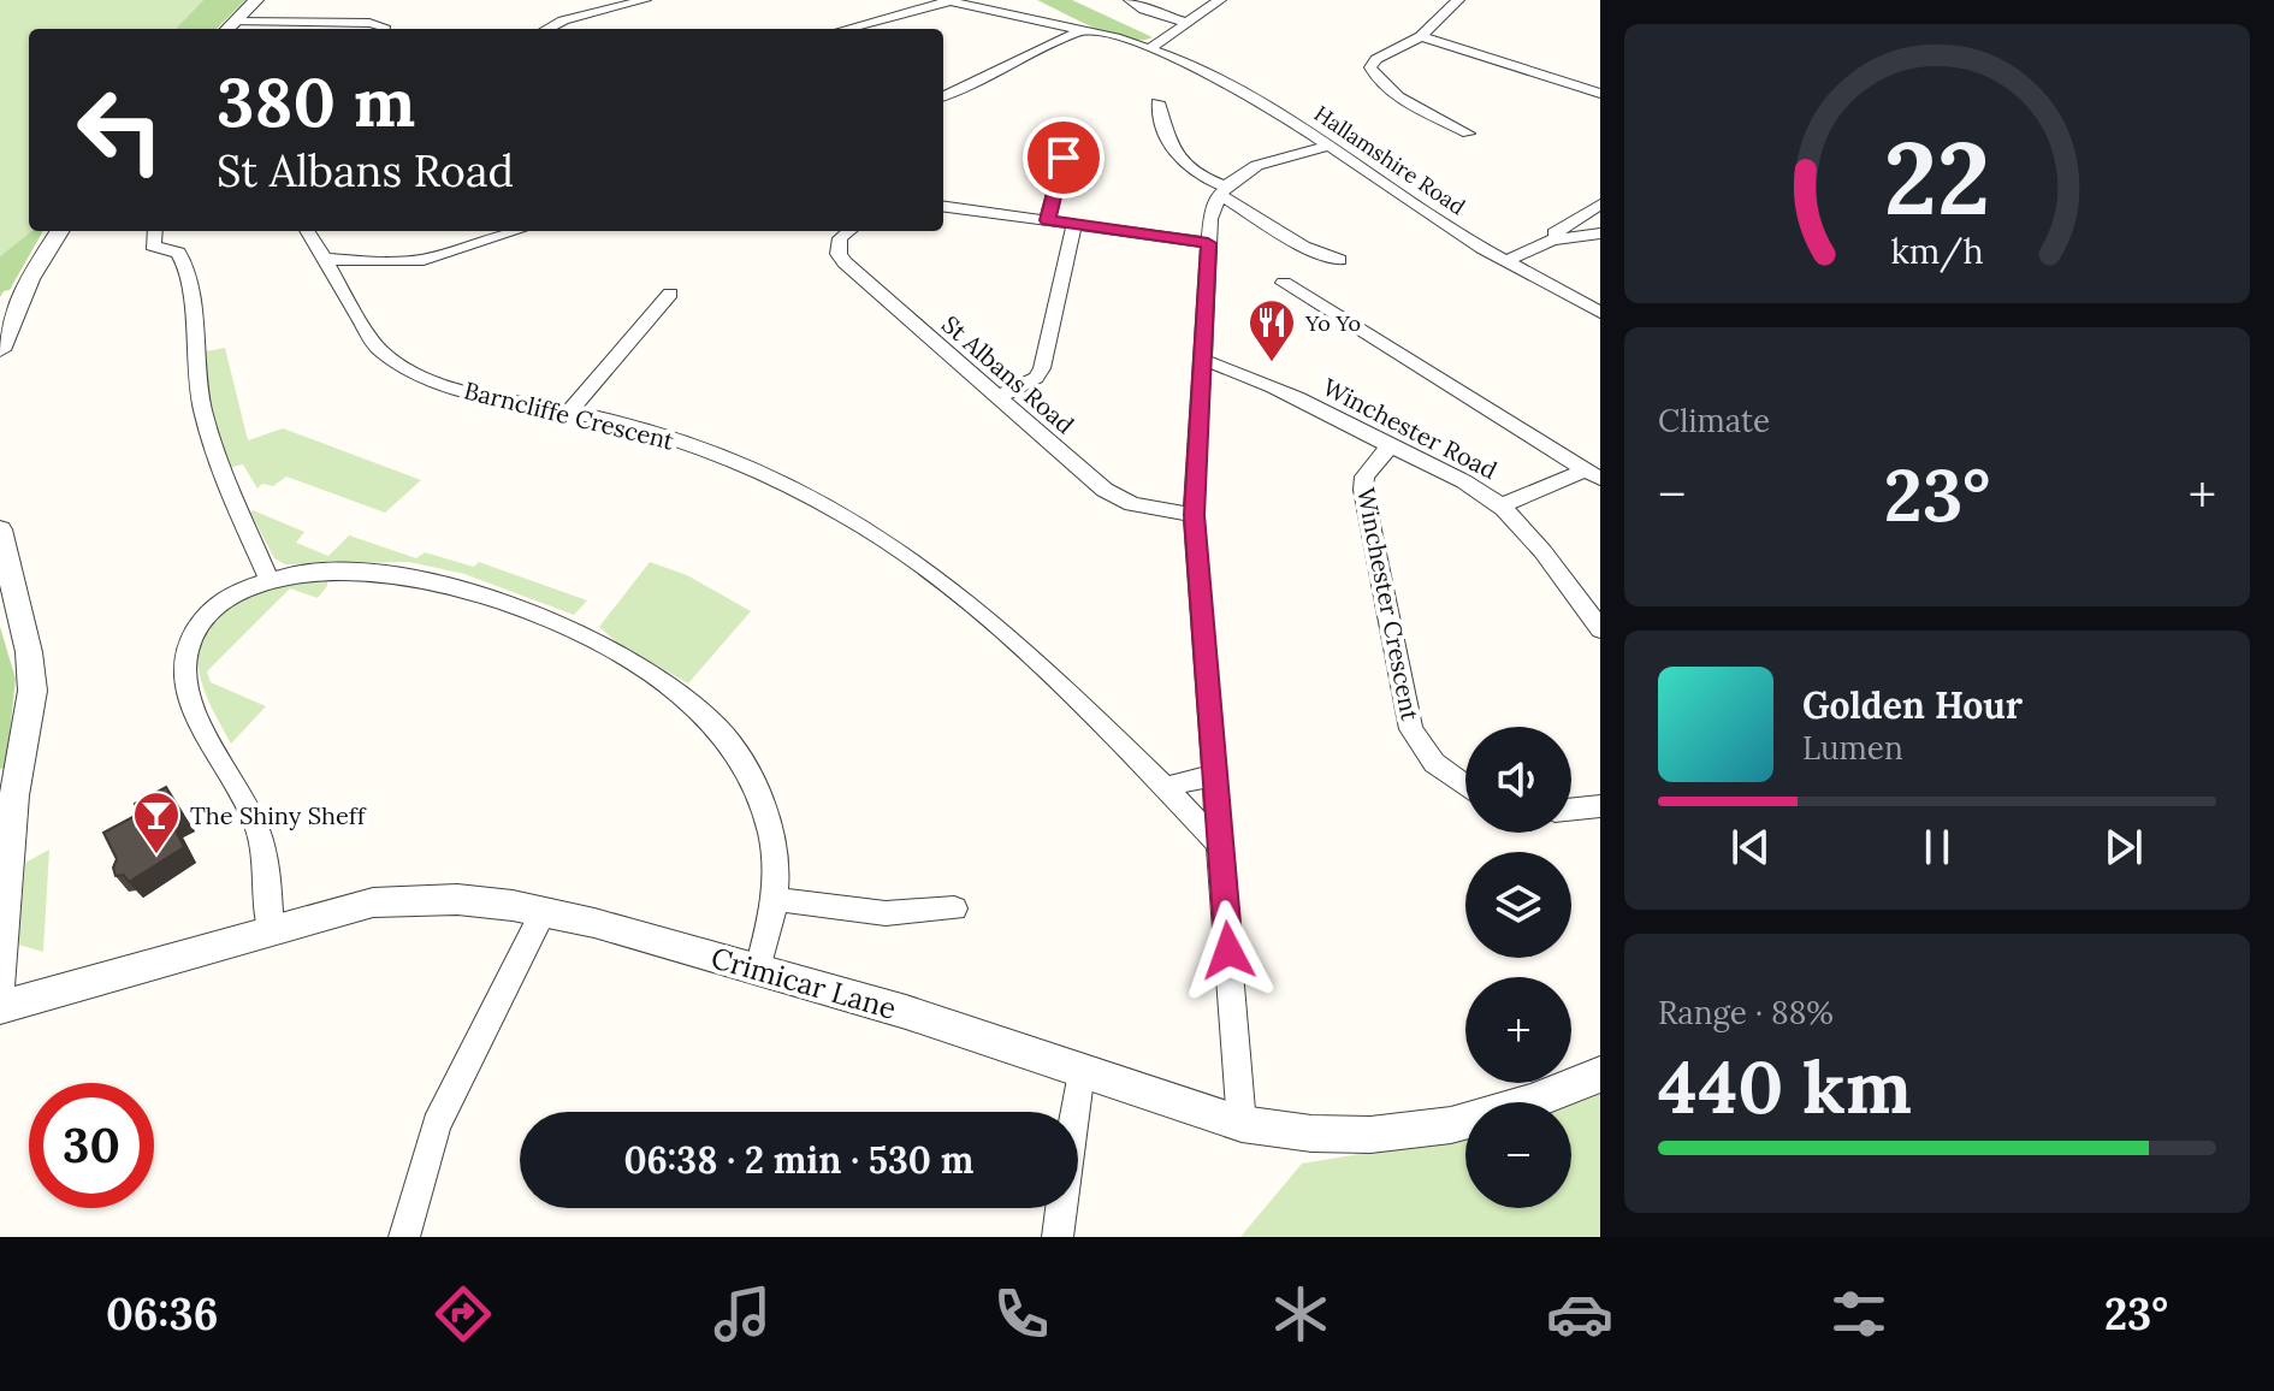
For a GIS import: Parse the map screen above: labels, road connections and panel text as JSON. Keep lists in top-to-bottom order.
{
  "streets": {
    "street": [
      "Hallamshire Road",
      "St Albans Road",
      "Barncliffe Crescent",
      "Winchester Road",
      "Winchester Crescent",
      "Crimicar Lane"
    ]
  },
  "crossings": [
    ["Winchester Road", "Winchester Crescent"]
  ],
  "places": {
    "restaurant": ["Yo Yo"],
    "bar": ["The Shiny Sheff"]
  },
  "page": {
    "turn": ["380 m", "St Albans Road"],
    "tile": [
      "Climate",
      ["Range · 88%", "440 km"]
    ],
    "heat": ["−", "23°", "+"],
    "song": ["Golden Hour", "Lumen"],
    "map_buttons": ["+", "−"],
    "limit": "30",
    "trip": "06:38 · 2 min · 530 m",
    "tabs": ["06:36", "23°"],
    "gauge": ["22", "km/h"]
  }
}
